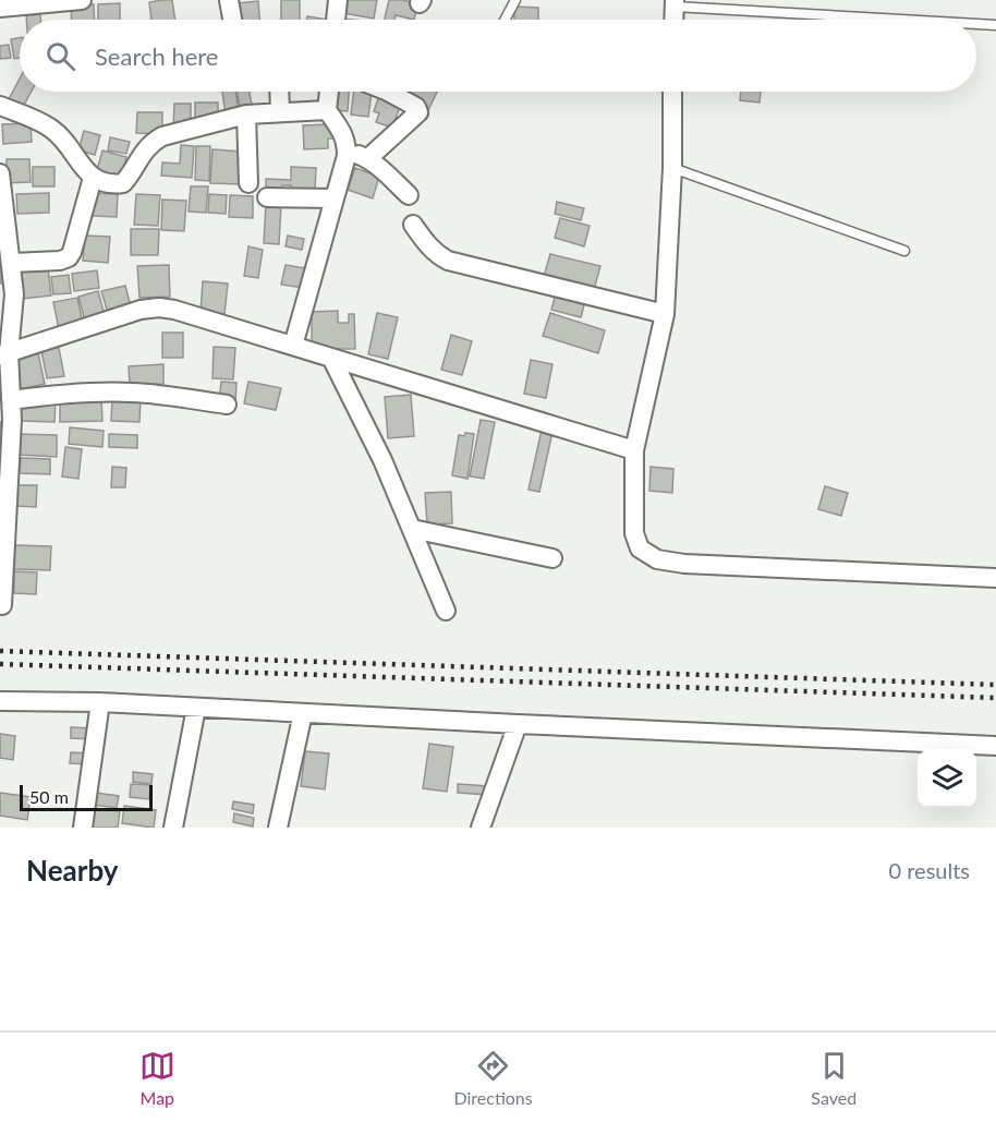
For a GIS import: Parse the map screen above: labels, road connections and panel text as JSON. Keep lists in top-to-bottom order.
{
  "scale_bar": "50 m",
  "page": {
    "search": "Search here",
    "scale": "50 m",
    "heading": ["Nearby", "0 results"],
    "nav": ["Map", "Directions", "Saved"]
  }
}
